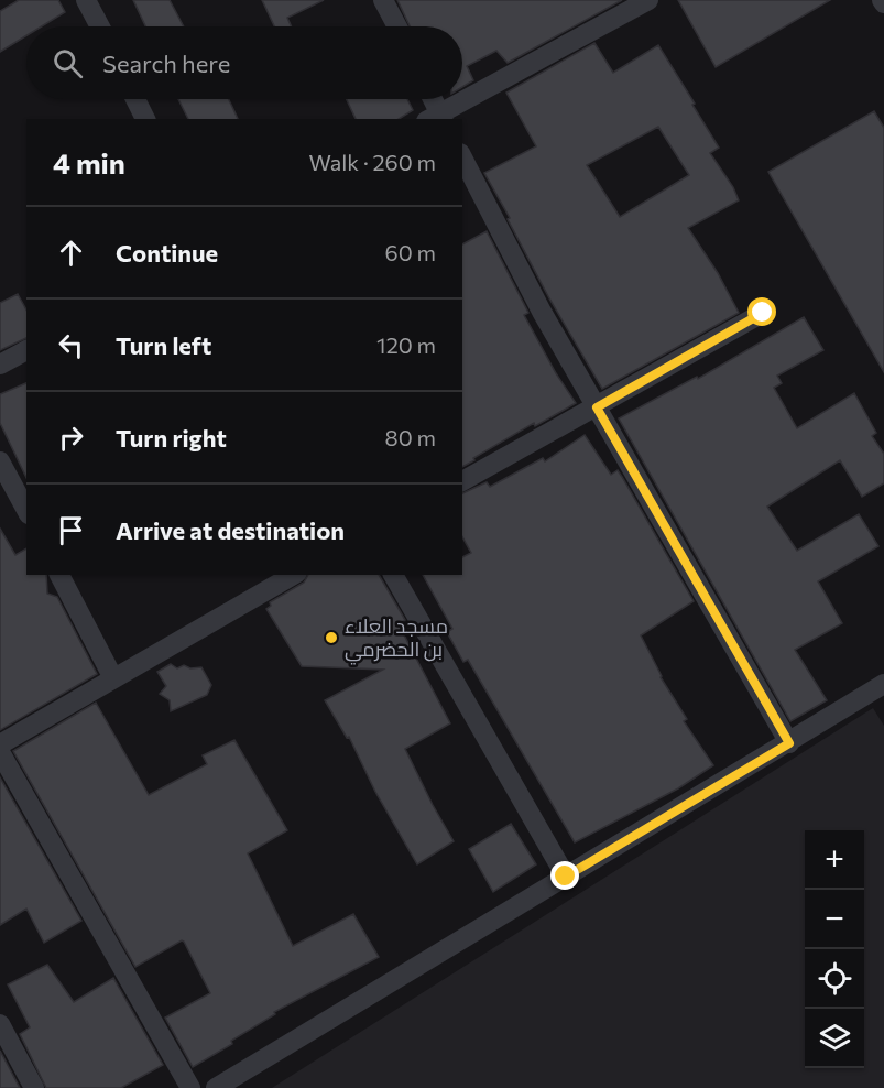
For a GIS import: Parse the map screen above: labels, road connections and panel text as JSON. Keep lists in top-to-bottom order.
{
  "places": ["مسجد العلاء بن الحضرمي"],
  "page": {
    "search": "Search here",
    "heading": ["4 min", "Walk · 260 m"],
    "list": [
      ["Continue", "60 m"],
      ["Turn left", "120 m"],
      ["Turn right", "80 m"],
      "Arrive at destination"
    ],
    "map_buttons": ["+", "−"]
  }
}
